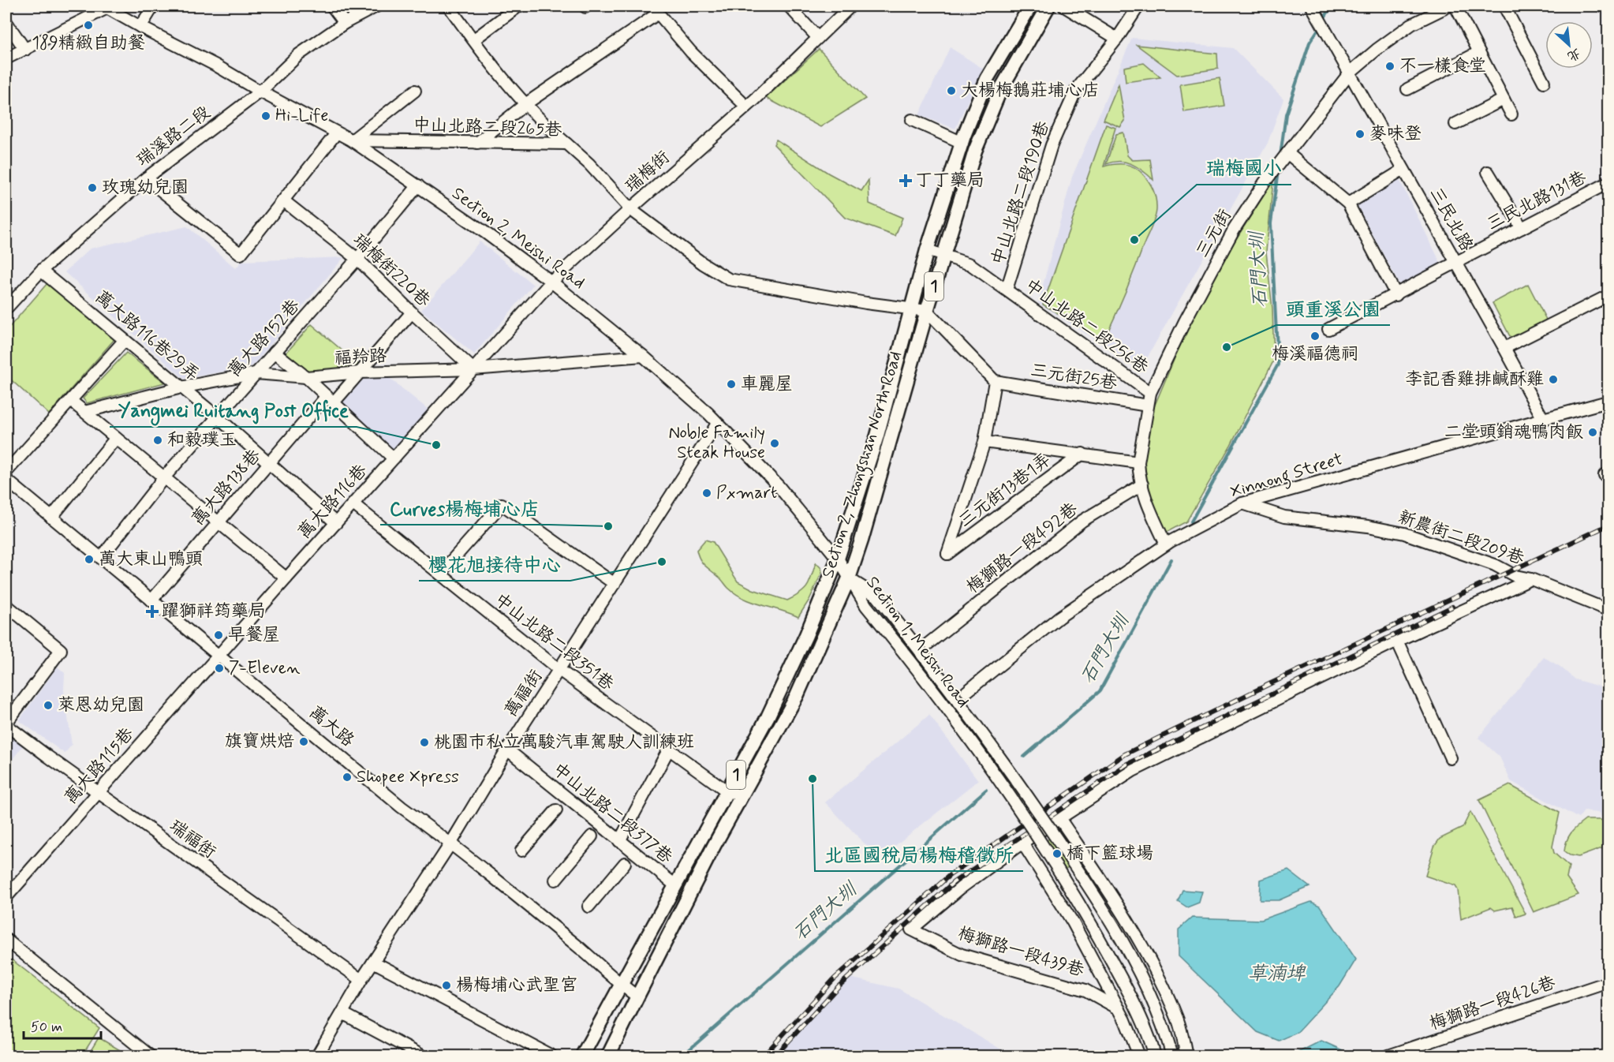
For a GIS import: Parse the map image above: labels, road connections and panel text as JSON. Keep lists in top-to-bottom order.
{
  "streets": {
    "main road": ["1", "Section 2, Zhongshan North Road"],
    "street": [
      "中山北路二段265巷",
      "瑞溪路二段",
      "瑞梅街",
      "中山北路二段190巷",
      "三民北路131巷",
      "三民北路",
      "三元街",
      "Section 2, Meishi Road",
      "瑞梅街220巷",
      "中山北路二段256巷",
      "萬大路116巷29弄",
      "萬大路152巷",
      "福羚路",
      "三元街25巷",
      "Xinnong Street",
      "萬大路138巷",
      "三元街13巷1弄",
      "萬大路116巷",
      "新農街二段209巷",
      "梅獅路一段492巷",
      "中山北路二段351巷",
      "Section 1, Meishi Road",
      "萬福街",
      "萬大路",
      "萬大路115巷",
      "中山北路二段377巷",
      "瑞福街",
      "梅獅路一段439巷",
      "梅獅路一段426巷"
    ]
  },
  "crossings": [
    ["中山北路二段265巷", "瑞梅街"],
    ["中山北路二段265巷", "Section 2, Meishi Road"],
    ["中山北路二段265巷", "Section 2, Zhongshan North Road"],
    ["瑞溪路二段", "Section 2, Meishi Road"],
    ["瑞溪路二段", "萬大路116巷29弄"],
    ["瑞梅街", "Section 2, Meishi Road"],
    ["瑞梅街", "瑞梅街220巷"],
    ["瑞梅街", "福羚路"],
    ["瑞梅街", "萬大路116巷"],
    ["中山北路二段190巷", "中山北路二段256巷"],
    ["三民北路131巷", "三民北路"],
    ["三民北路", "三元街"],
    ["三民北路", "Xinnong Street"],
    ["三元街", "中山北路二段256巷"],
    ["三元街", "三元街25巷"],
    ["三元街", "Xinnong Street"],
    ["三元街", "梅獅路一段492巷"],
    ["Section 2, Meishi Road", "萬大路152巷"],
    ["Section 2, Meishi Road", "福羚路"],
    ["Section 2, Meishi Road", "Section 2, Zhongshan North Road"],
    ["Section 2, Meishi Road", "Section 1, Meishi Road"],
    ["Section 2, Meishi Road", "萬福街"],
    ["瑞梅街220巷", "萬大路152巷"],
    ["瑞梅街220巷", "福羚路"],
    ["瑞梅街220巷", "萬大路138巷"],
    ["瑞梅街220巷", "萬大路116巷"],
    ["1", "Section 2, Zhongshan North Road"],
    ["1", "萬大路"],
    ["中山北路二段256巷", "Section 2, Zhongshan North Road"],
    ["萬大路116巷29弄", "萬大路152巷"],
    ["萬大路116巷29弄", "福羚路"],
    ["萬大路116巷29弄", "萬大路138巷"],
    ["萬大路116巷29弄", "萬大路116巷"],
    ["萬大路152巷", "福羚路"],
    ["萬大路152巷", "萬大路"],
    ["福羚路", "萬大路138巷"],
    ["福羚路", "萬大路116巷"],
    ["Section 2, Zhongshan North Road", "中山北路二段351巷"],
    ["Section 2, Zhongshan North Road", "Section 1, Meishi Road"],
    ["Section 2, Zhongshan North Road", "萬大路"],
    ["Section 2, Zhongshan North Road", "中山北路二段377巷"],
    ["Xinnong Street", "新農街二段209巷"],
    ["萬大路138巷", "萬大路"],
    ["萬大路116巷", "中山北路二段351巷"],
    ["萬大路116巷", "萬大路"],
    ["萬大路116巷", "萬大路115巷"],
    ["中山北路二段351巷", "萬福街"],
    ["萬福街", "萬大路"],
    ["萬福街", "中山北路二段377巷"],
    ["萬福街", "瑞福街"],
    ["萬大路", "萬大路115巷"],
    ["萬大路115巷", "瑞福街"]
  ],
  "water": ["石門大圳", "草湳埤"],
  "places": {
    "other": [
      "189精緻自助餐",
      "不一樣食堂",
      "大楊梅鵝莊埔心店",
      "Hi-Life",
      "麥味登",
      "玫瑰幼兒園",
      "瑞梅國小",
      "梅溪福德祠",
      "頭重溪公園",
      "李記香雞排鹹酥雞",
      "車麗屋",
      "二堂頭銷魂鴨肉飯",
      "和毅璞玉",
      "Noble Family Steak House",
      "Yangmei Ruitang Post Office",
      "Pxmart",
      "Curves楊梅埔心店",
      "萬大東山鴨頭",
      "櫻花旭接待中心",
      "早餐屋",
      "7-Eleven",
      "萊恩幼兒園",
      "旗寶烘焙",
      "桃園市私立萬駿汽車駕駛人訓練班",
      "Shopee Xpress",
      "北區國稅局楊梅稽徵所",
      "橋下籃球場",
      "楊梅埔心武聖宮"
    ],
    "health": ["丁丁藥局", "躍獅祥筠藥局"]
  },
  "scale_bar": "50 m",
  "north": "bottom right"
}
